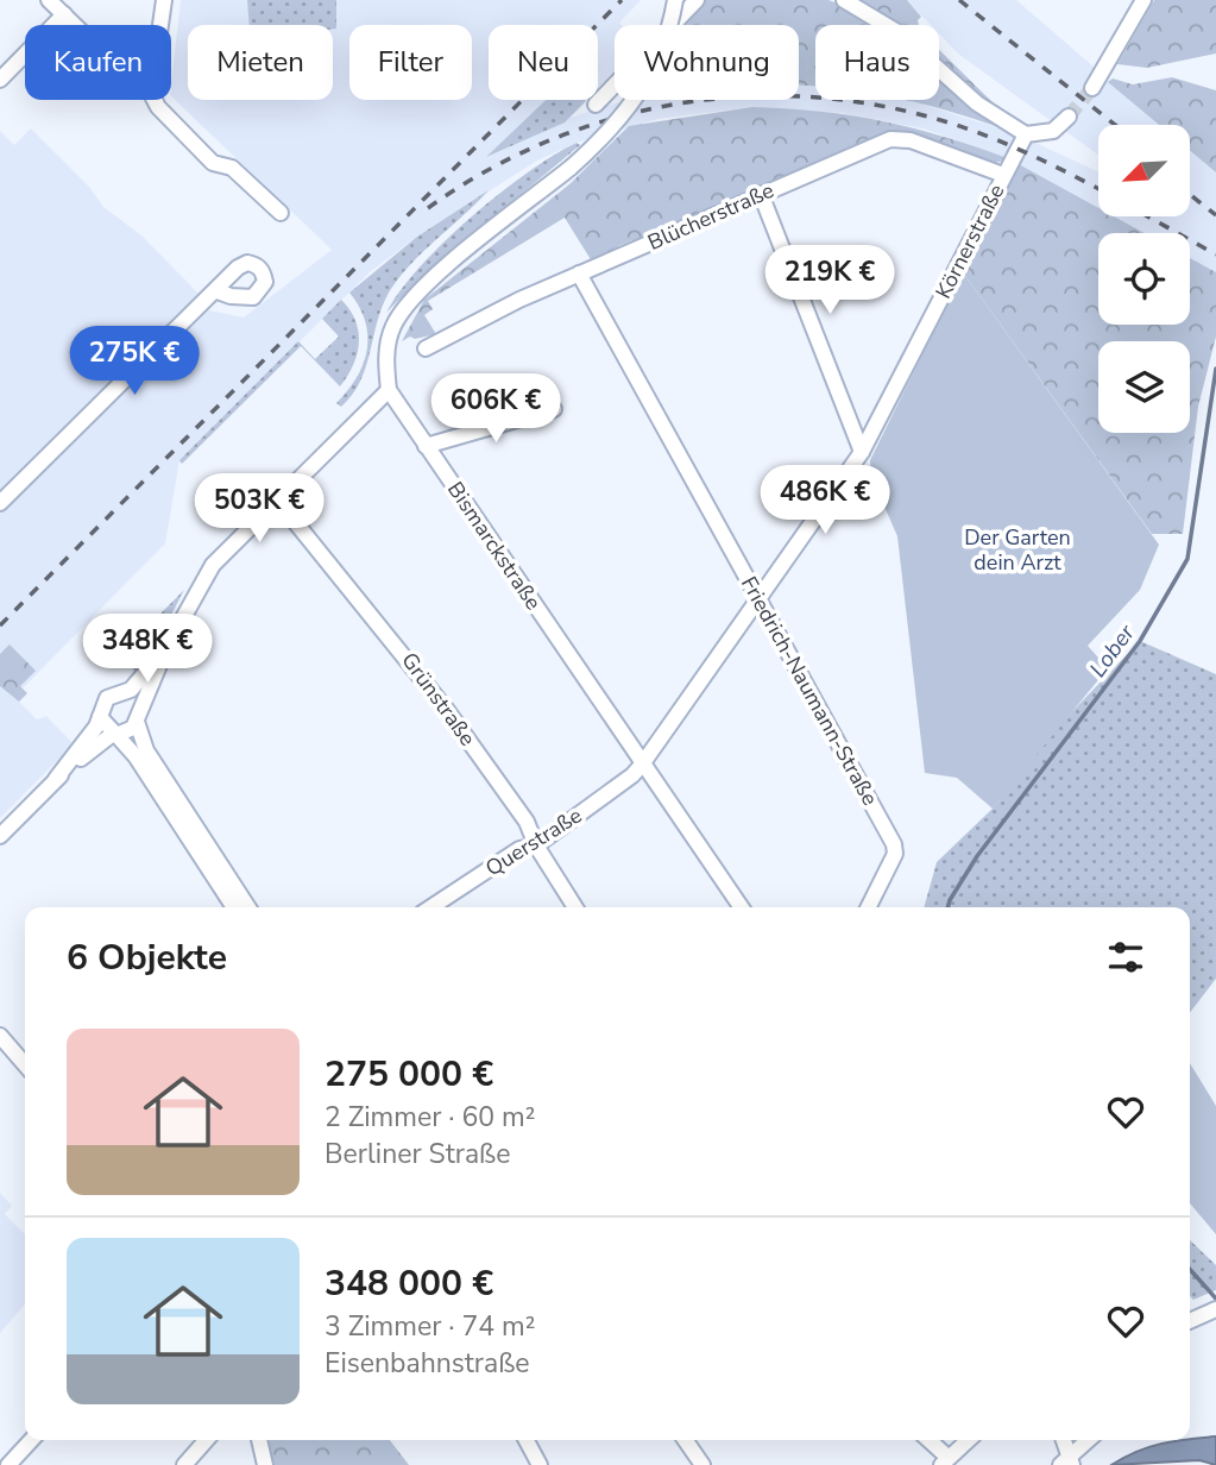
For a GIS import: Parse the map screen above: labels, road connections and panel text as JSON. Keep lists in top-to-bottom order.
{
  "streets": {
    "street": [
      "Blücherstraße",
      "Körnerstraße",
      "Bismarckstraße",
      "Friedrich-Naumann-Straße",
      "Grünstraße",
      "Querstraße"
    ]
  },
  "crossings": [
    ["Blücherstraße", "Körnerstraße"],
    ["Blücherstraße", "Friedrich-Naumann-Straße"],
    ["Körnerstraße", "Bismarckstraße"],
    ["Körnerstraße", "Friedrich-Naumann-Straße"],
    ["Körnerstraße", "Querstraße"],
    ["Bismarckstraße", "Querstraße"],
    ["Grünstraße", "Querstraße"]
  ],
  "water": ["Lober"],
  "parks": ["Der Garten dein Arzt"],
  "north": "bottom left",
  "page": {
    "chip": [
      "Kaufen",
      "Mieten",
      "Filter",
      "Neu",
      "Wohnung",
      "Haus"
    ],
    "price": [
      "219K €",
      "275K €",
      "606K €",
      "486K €",
      "503K €",
      "348K €"
    ],
    "heading": "6 Objekte",
    "list": [
      {
        "name": "275 000 €",
        "note": "2 Zimmer · 60 m² · Berliner Straße"
      },
      {
        "name": "348 000 €",
        "note": "3 Zimmer · 74 m² · Eisenbahnstraße"
      }
    ]
  }
}
